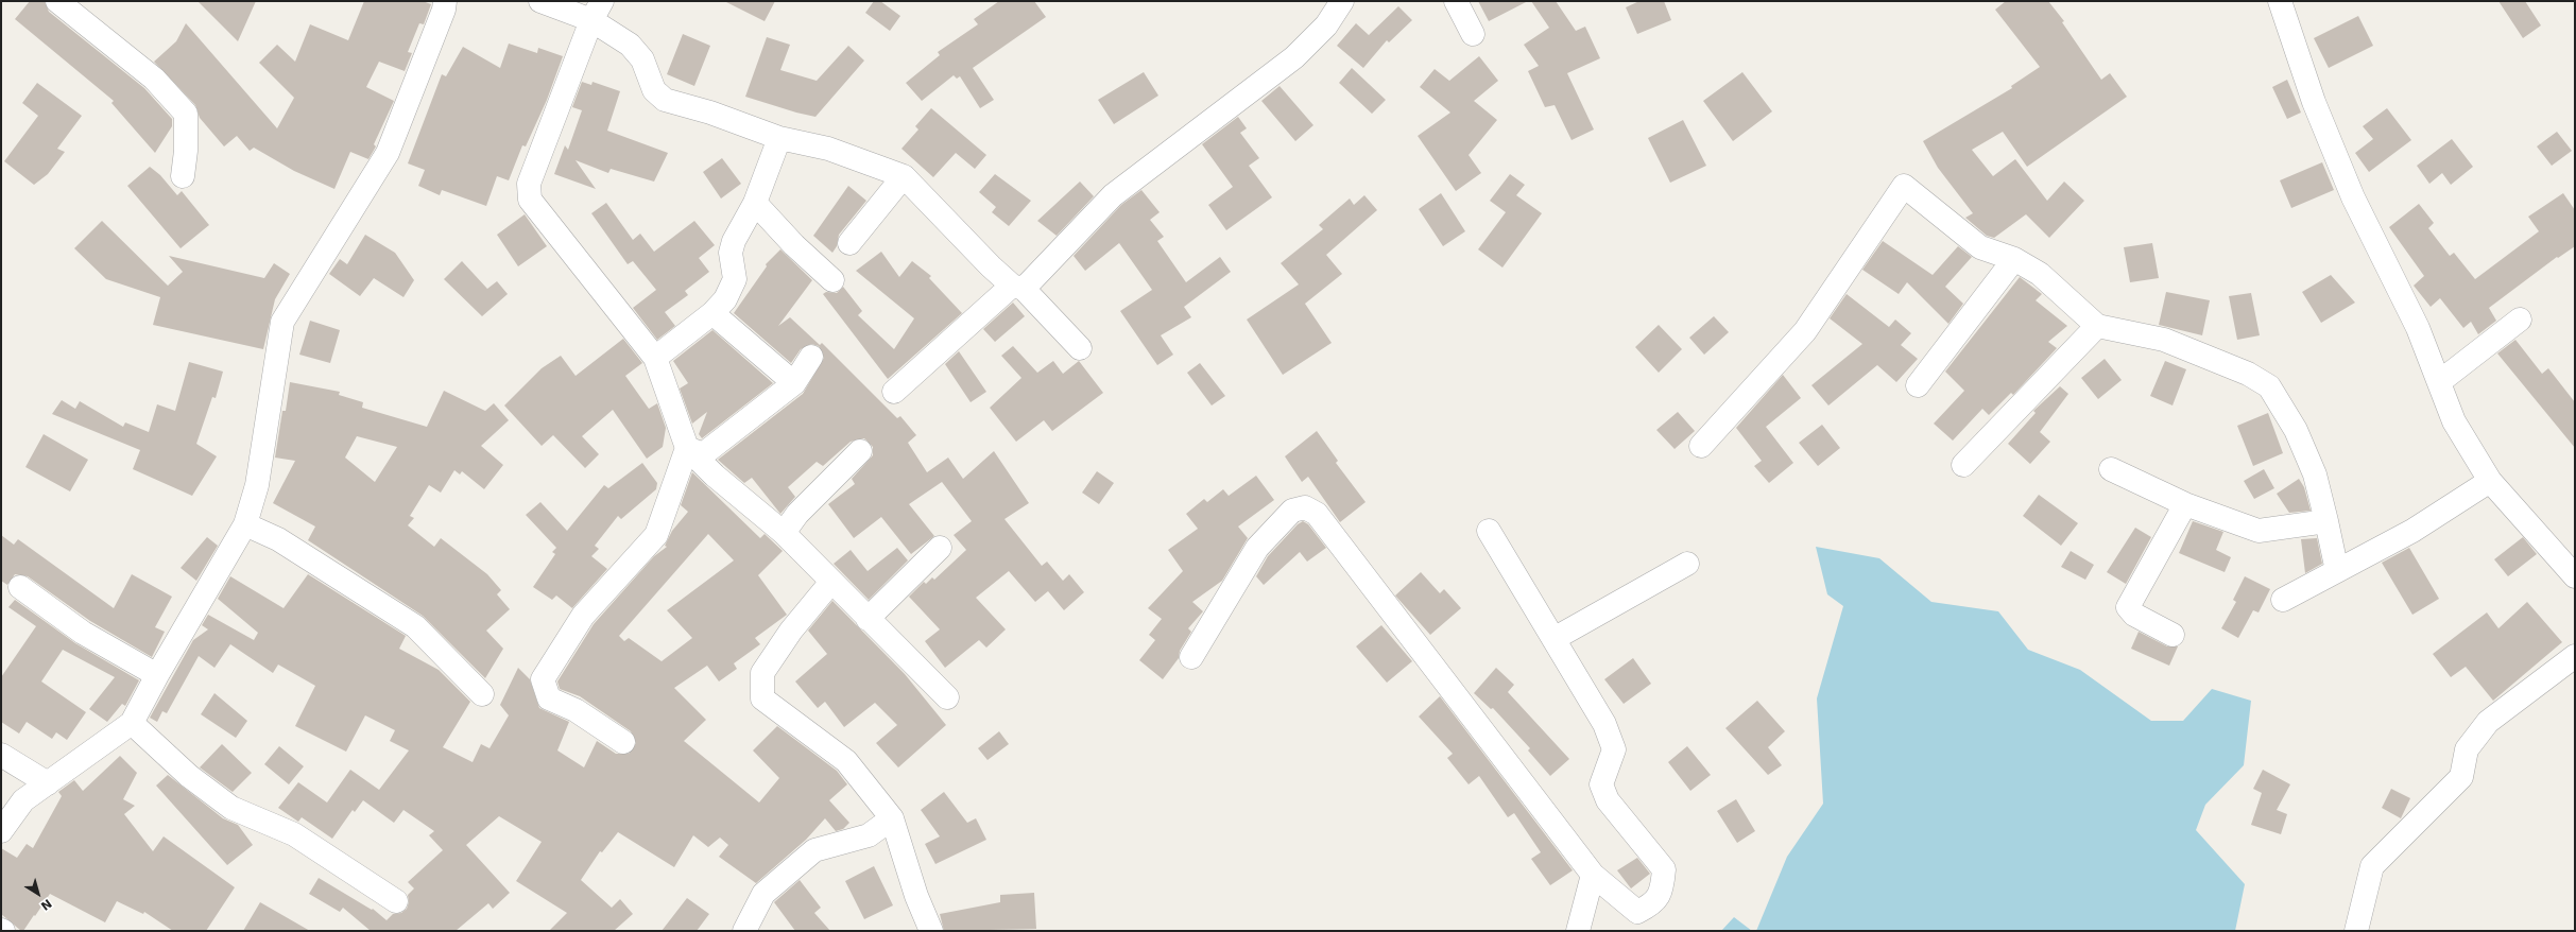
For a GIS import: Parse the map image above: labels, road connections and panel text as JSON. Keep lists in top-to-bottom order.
{
  "north": "bottom right"
}
